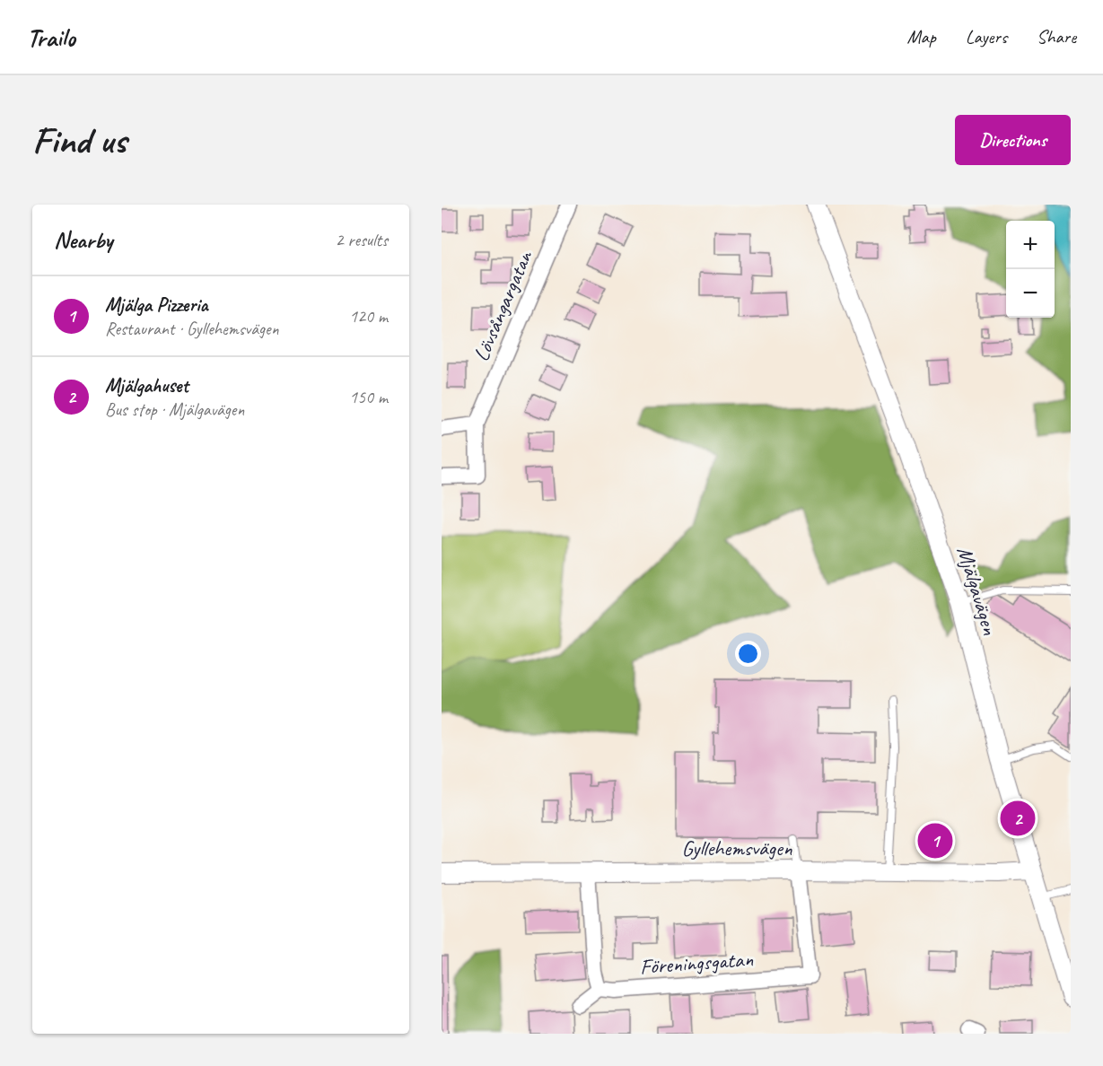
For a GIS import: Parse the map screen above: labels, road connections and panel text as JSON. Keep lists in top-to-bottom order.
{
  "streets": {
    "street": [
      "Lövsångargatan",
      "Mjälgavägen",
      "Gyllehemsvägen",
      "Föreningsgatan"
    ]
  },
  "crossings": [
    ["Mjälgavägen", "Gyllehemsvägen"],
    ["Gyllehemsvägen", "Föreningsgatan"]
  ],
  "page": {
    "header": "Trailo",
    "nav": ["Map", "Layers", "Share"],
    "buttons": "Directions",
    "title": "Find us",
    "heading": ["Nearby", "2 results"],
    "map_buttons": ["+", "−"],
    "list": [
      {
        "mark": "1",
        "name": "Mjälga Pizzeria",
        "note": "Restaurant · Gyllehemsvägen",
        "value": "120 m"
      },
      {
        "mark": "2",
        "name": "Mjälgahuset",
        "note": "Bus stop · Mjälgavägen",
        "value": "150 m"
      }
    ],
    "pins": ["2", "1"]
  }
}
